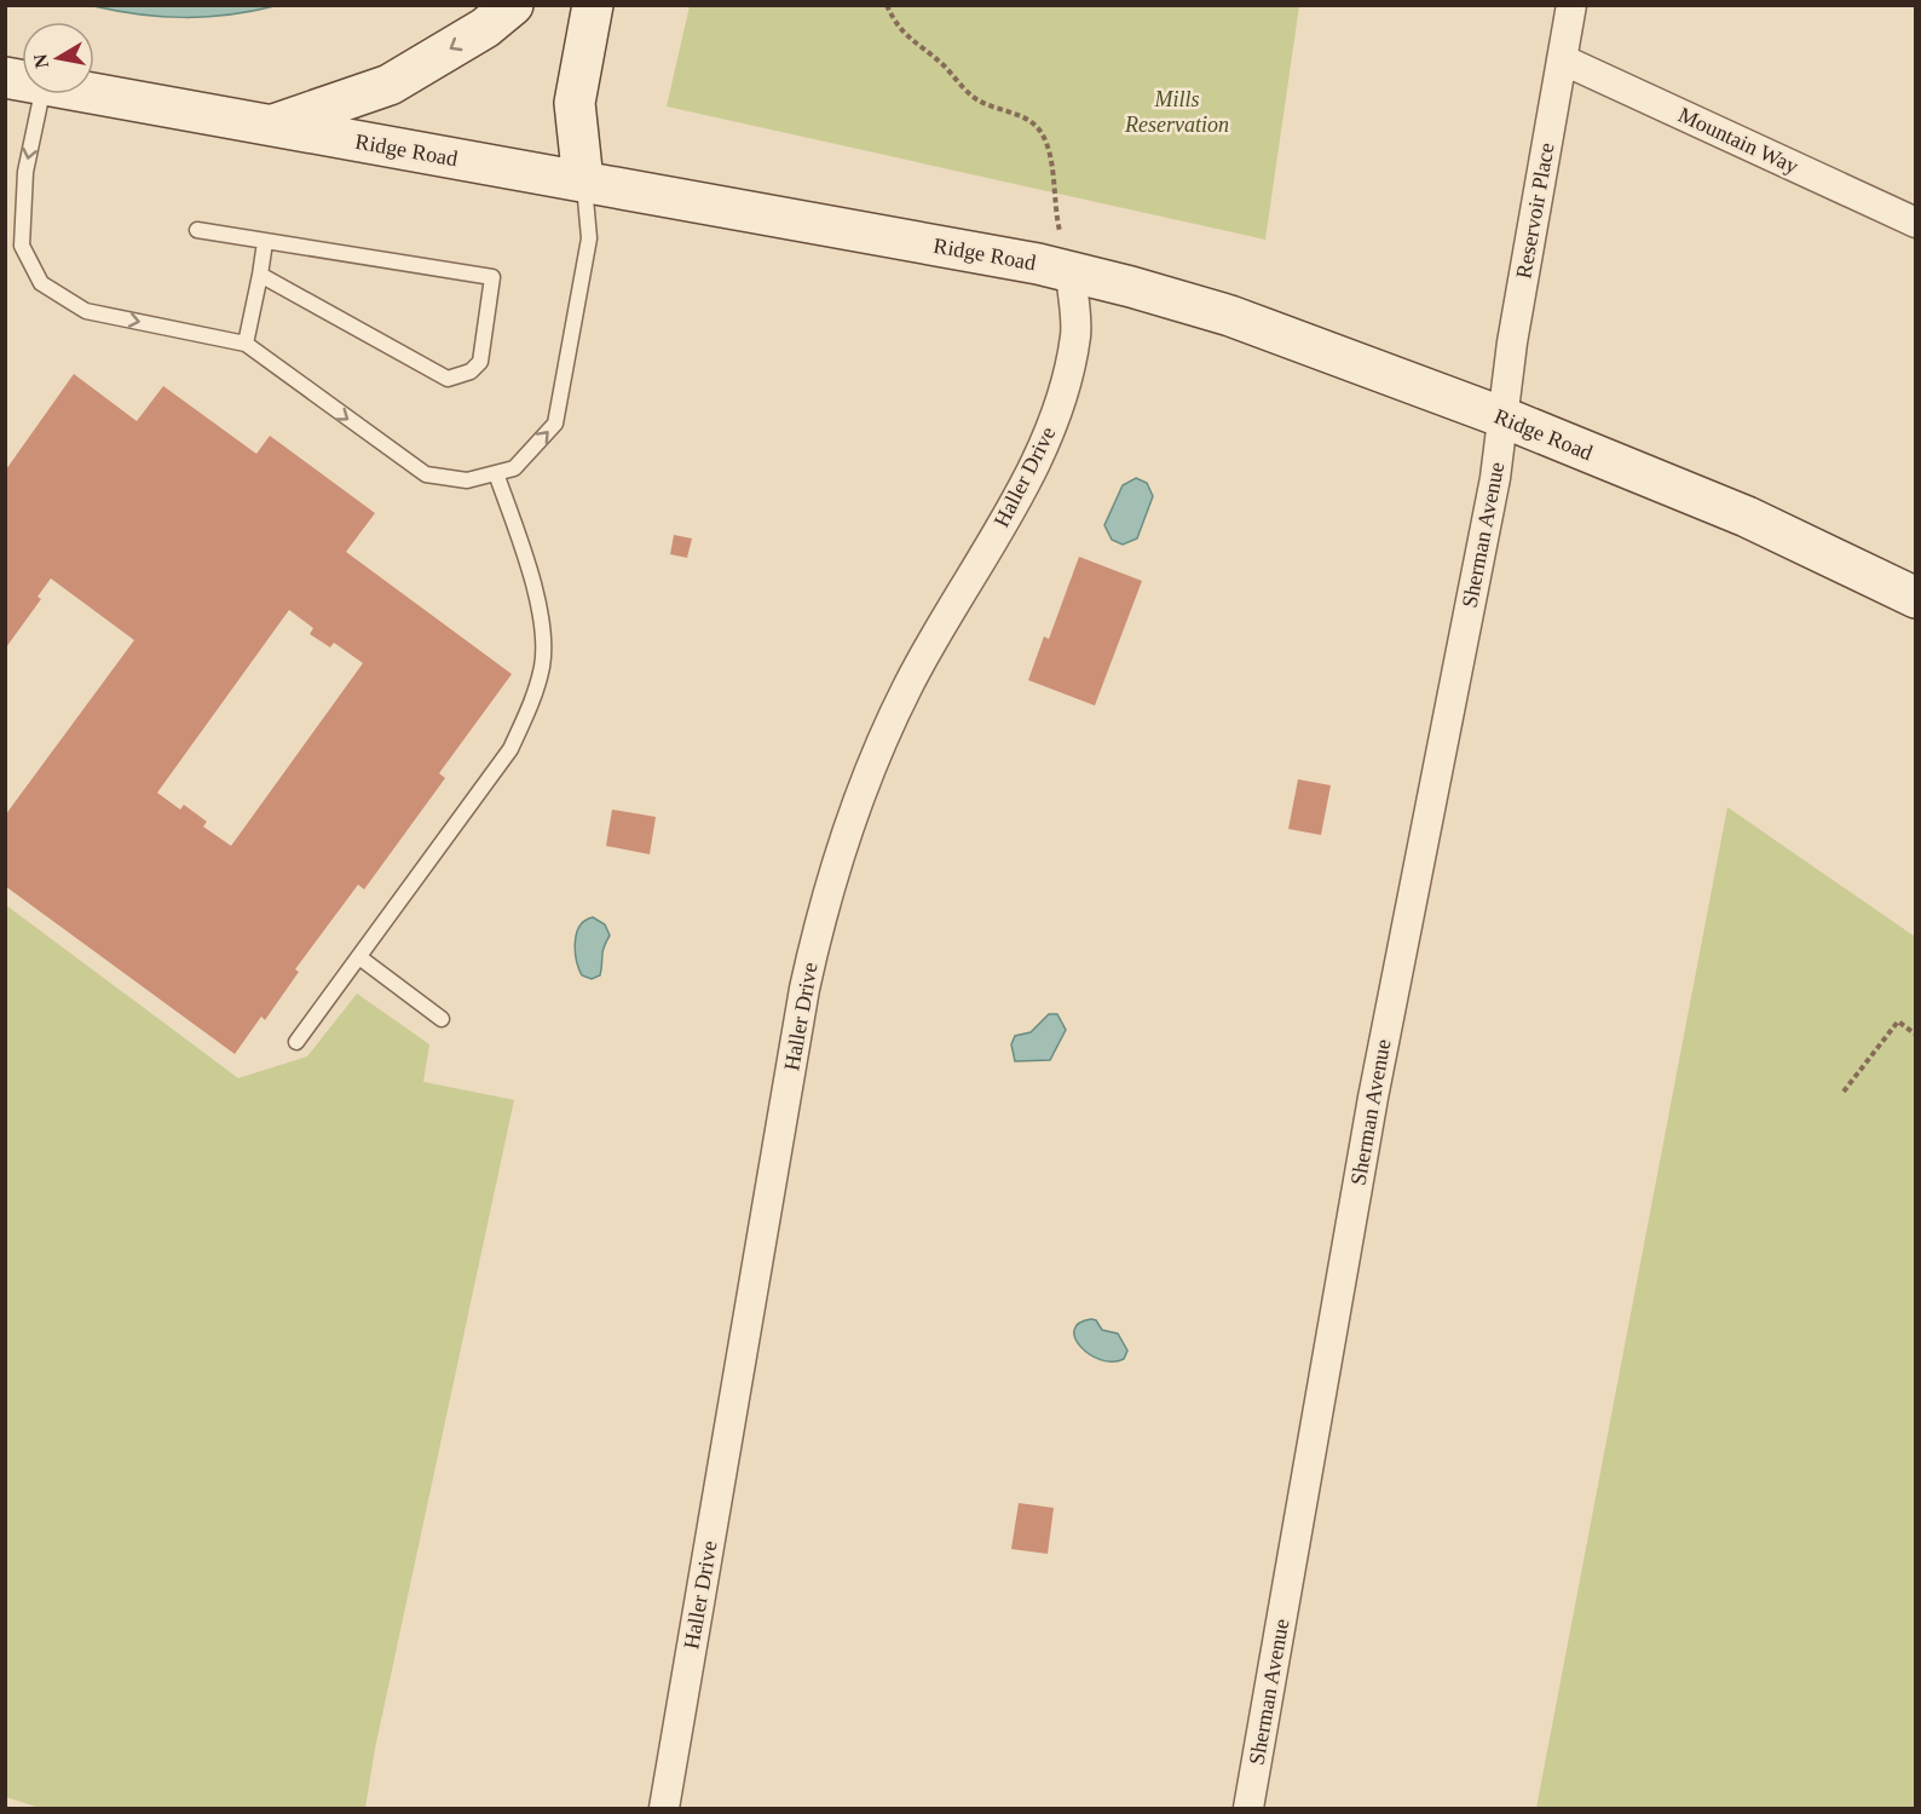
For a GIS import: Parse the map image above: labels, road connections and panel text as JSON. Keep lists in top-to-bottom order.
{
  "streets": {
    "main road": ["Ridge Road"],
    "street": [
      "Mountain Way",
      "Reservoir Place",
      "Haller Drive",
      "Sherman Avenue"
    ]
  },
  "crossings": [
    ["Mountain Way", "Reservoir Place"],
    ["Ridge Road", "Reservoir Place"],
    ["Ridge Road", "Haller Drive"],
    ["Ridge Road", "Sherman Avenue"],
    ["Reservoir Place", "Sherman Avenue"]
  ],
  "parks": ["Mills Reservation"],
  "north": "left"
}
